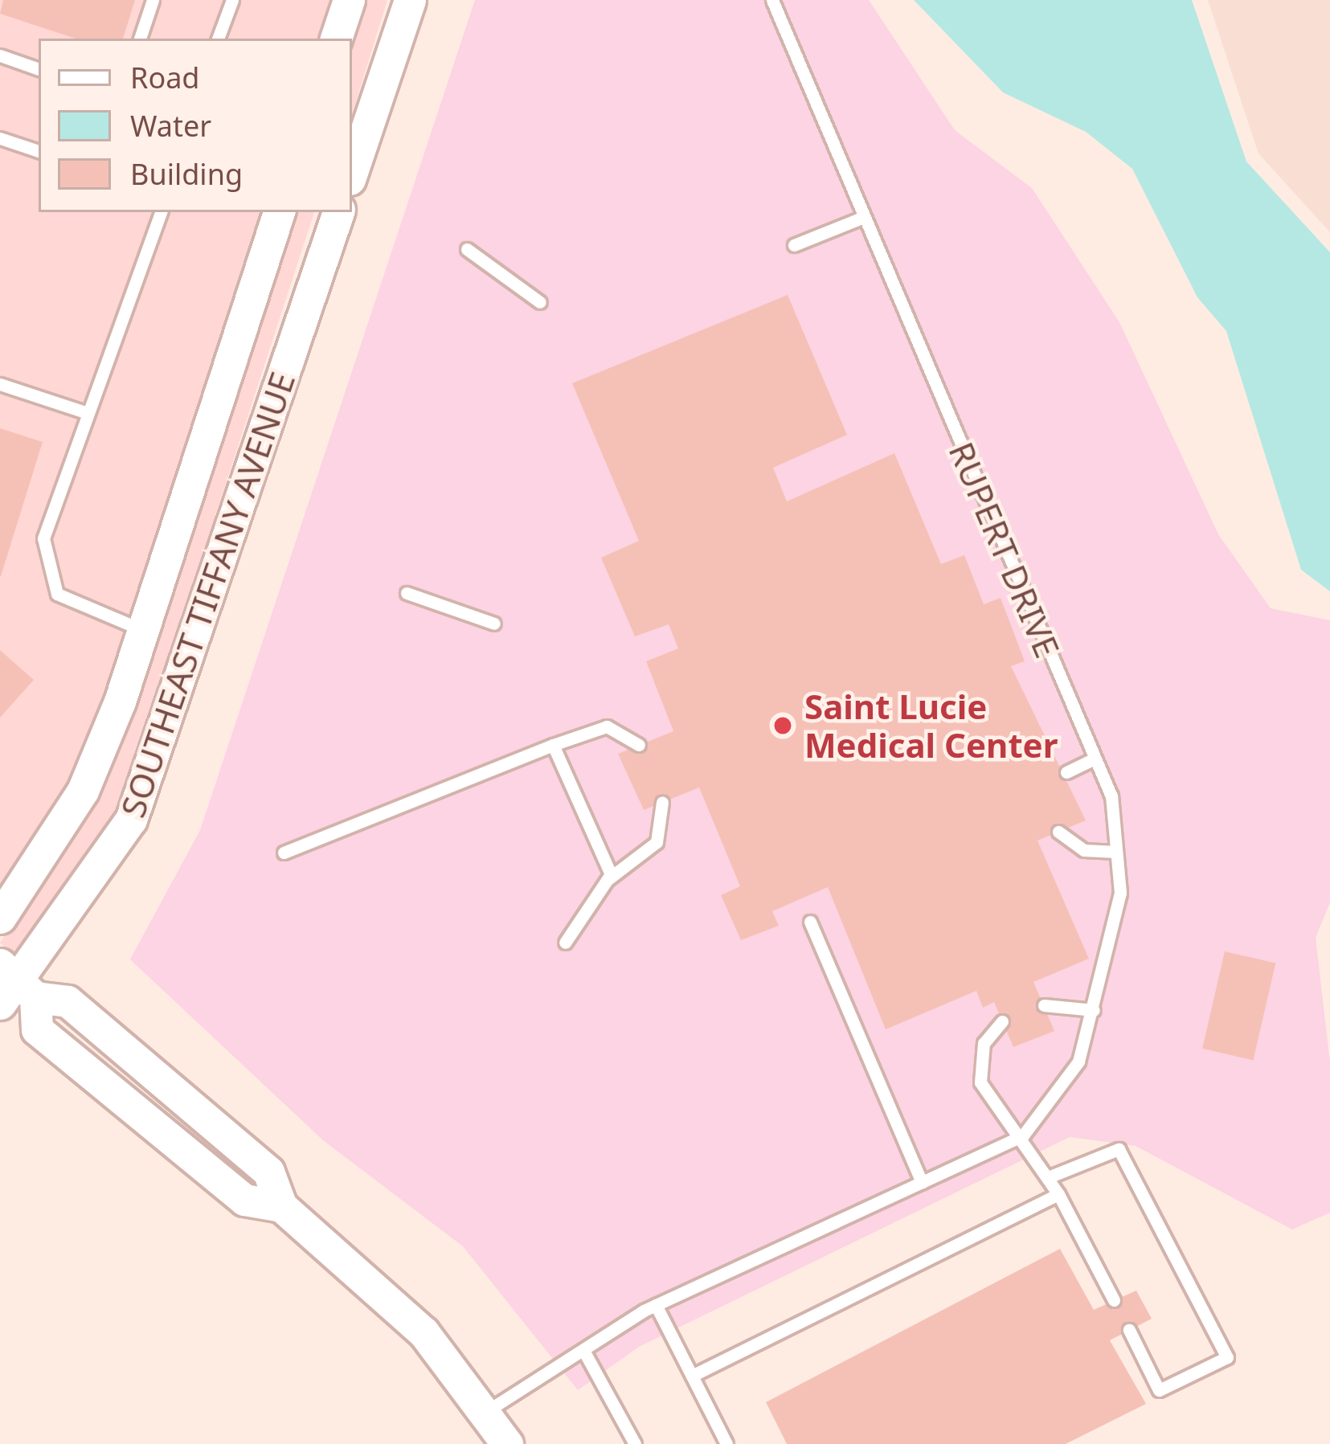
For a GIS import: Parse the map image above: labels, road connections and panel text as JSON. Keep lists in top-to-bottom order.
{
  "streets": {
    "street": ["SOUTHEAST TIFFANY AVENUE"],
    "lane": ["RUPERT DRIVE"]
  },
  "places": ["Saint Lucie Medical Center"],
  "legend": ["Road", "Water", "Building"]
}
